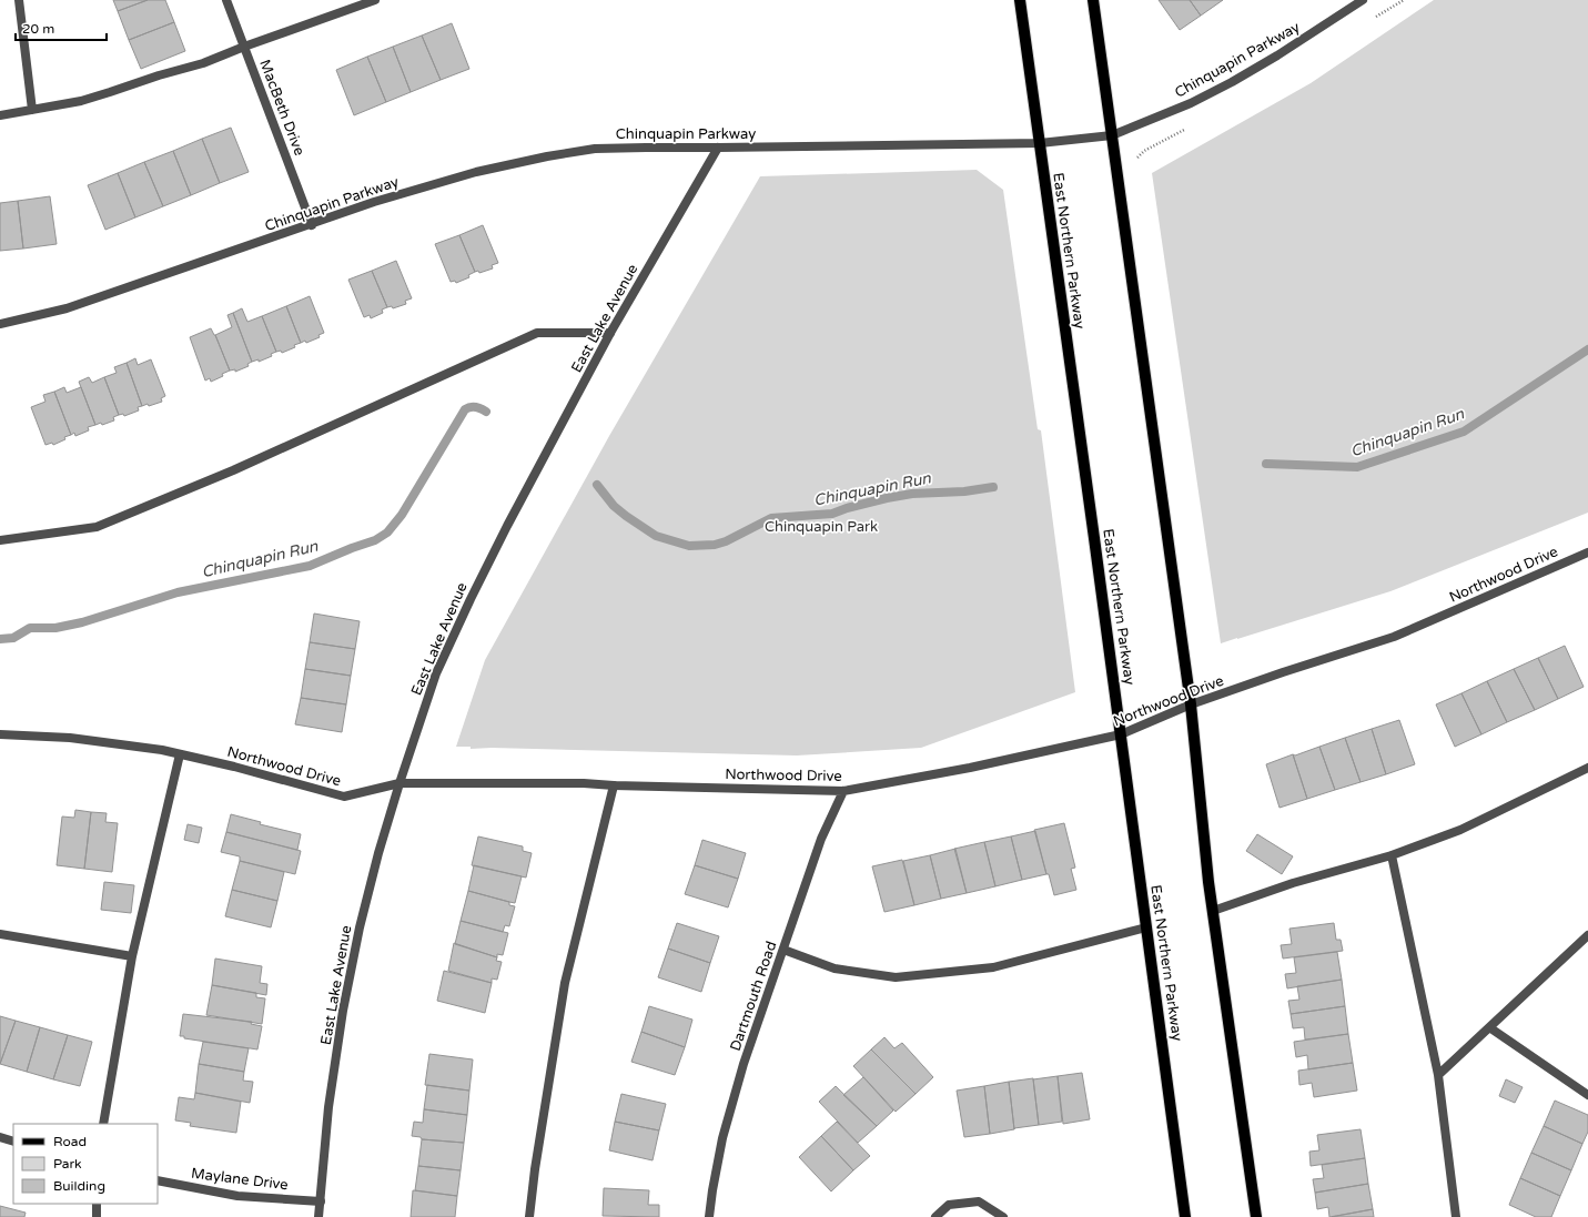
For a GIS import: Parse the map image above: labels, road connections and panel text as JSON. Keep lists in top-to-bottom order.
{
  "streets": {
    "main road": ["East Northern Parkway"],
    "street": [
      "Chinquapin Parkway",
      "MacBeth Drive",
      "East Lake Avenue",
      "Northwood Drive",
      "Dartmouth Road",
      "Maylane Drive"
    ]
  },
  "crossings": [
    ["Chinquapin Parkway", "MacBeth Drive"],
    ["Chinquapin Parkway", "East Northern Parkway"],
    ["Chinquapin Parkway", "East Lake Avenue"],
    ["East Northern Parkway", "Northwood Drive"],
    ["East Lake Avenue", "Northwood Drive"],
    ["East Lake Avenue", "Maylane Drive"],
    ["Northwood Drive", "Dartmouth Road"]
  ],
  "water": ["Chinquapin Run"],
  "parks": ["Chinquapin Park"],
  "legend": ["Road", "Park", "Building"],
  "scale_bar": "20 m"
}
